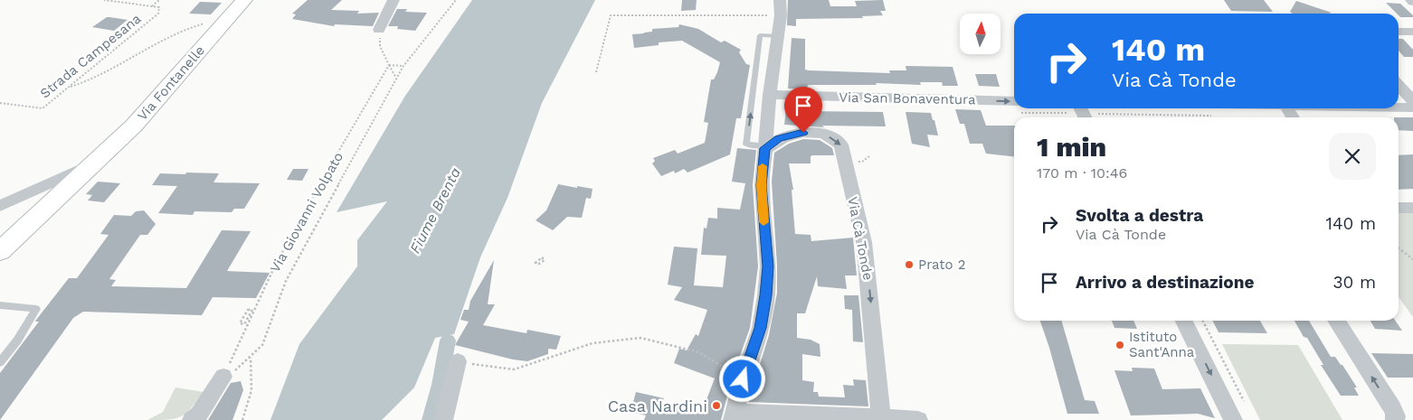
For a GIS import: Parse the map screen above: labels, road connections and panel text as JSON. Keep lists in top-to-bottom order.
{
  "streets": {
    "street": ["Via Fontanelle", "Via San Bonaventura", "Via Cà Tonde"],
    "path": ["Strada Campesana", "Via Giovanni Volpato"]
  },
  "one_way": ["Via San Bonaventura", "Via Cà Tonde"],
  "water": ["Fiume Brenta"],
  "places": ["Prato 2", "Istituto Sant'Anna", "Casa Nardini"],
  "north": "top",
  "page": {
    "turn": ["140 m", "Via Cà Tonde"],
    "heading": ["1 min", "170 m · 10:46"],
    "list": [
      {
        "name": "Svolta a destra",
        "note": "Via Cà Tonde",
        "value": "140 m"
      },
      {
        "name": "Arrivo a destinazione",
        "value": "30 m"
      }
    ]
  }
}
